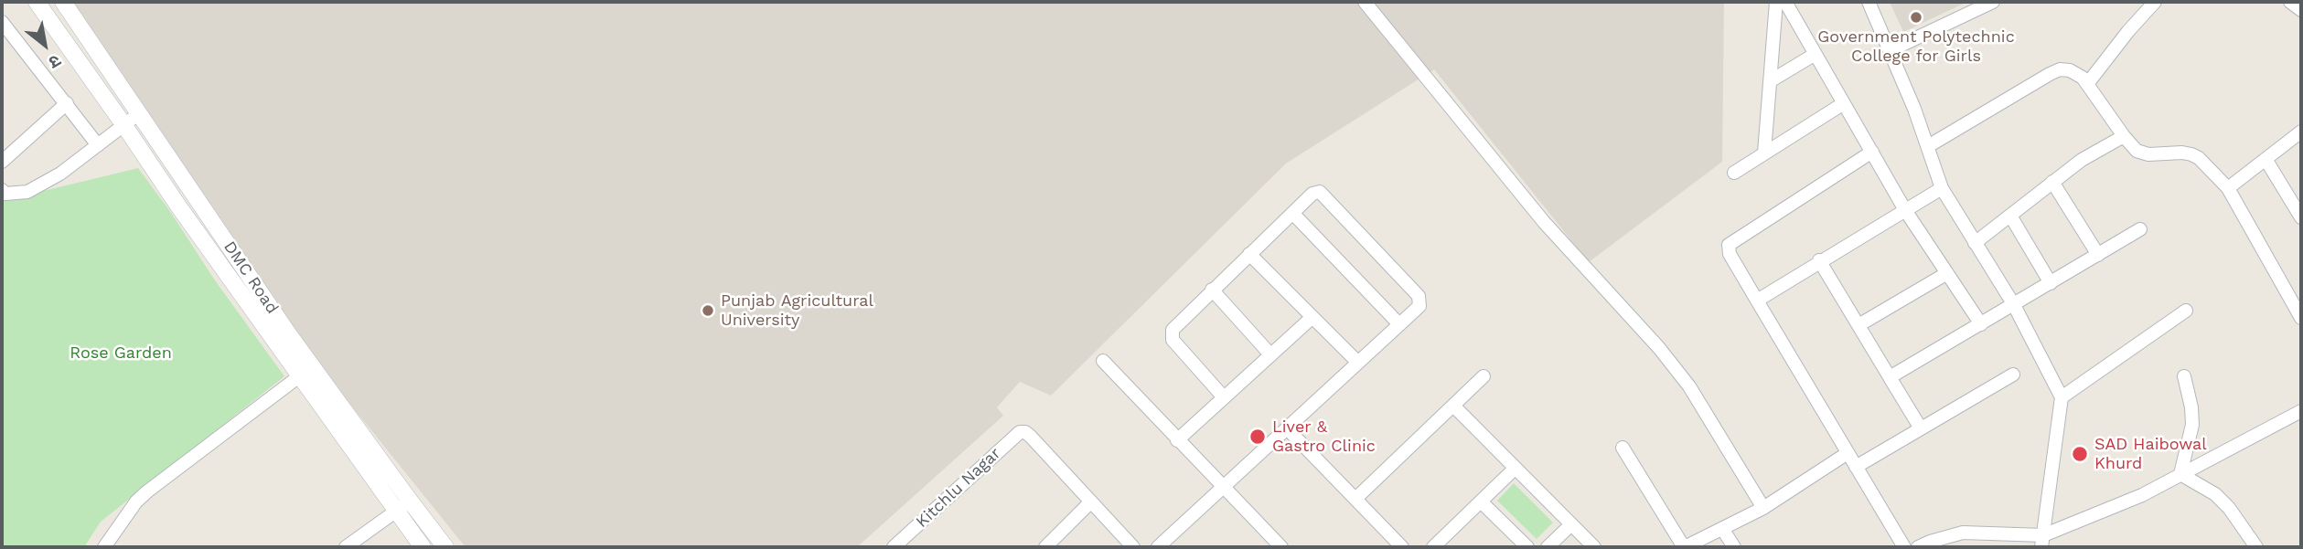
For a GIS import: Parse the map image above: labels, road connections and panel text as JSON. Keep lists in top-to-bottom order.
{
  "streets": {
    "street": ["DMC Road", "Kitchlu Nagar"]
  },
  "parks": ["Rose Garden"],
  "places": [
    "Government Polytechnic College for Girls",
    "Punjab Agricultural University",
    "Liver & Gastro Clinic",
    "SAD Haibowal Khurd"
  ],
  "north": "bottom right"
}
